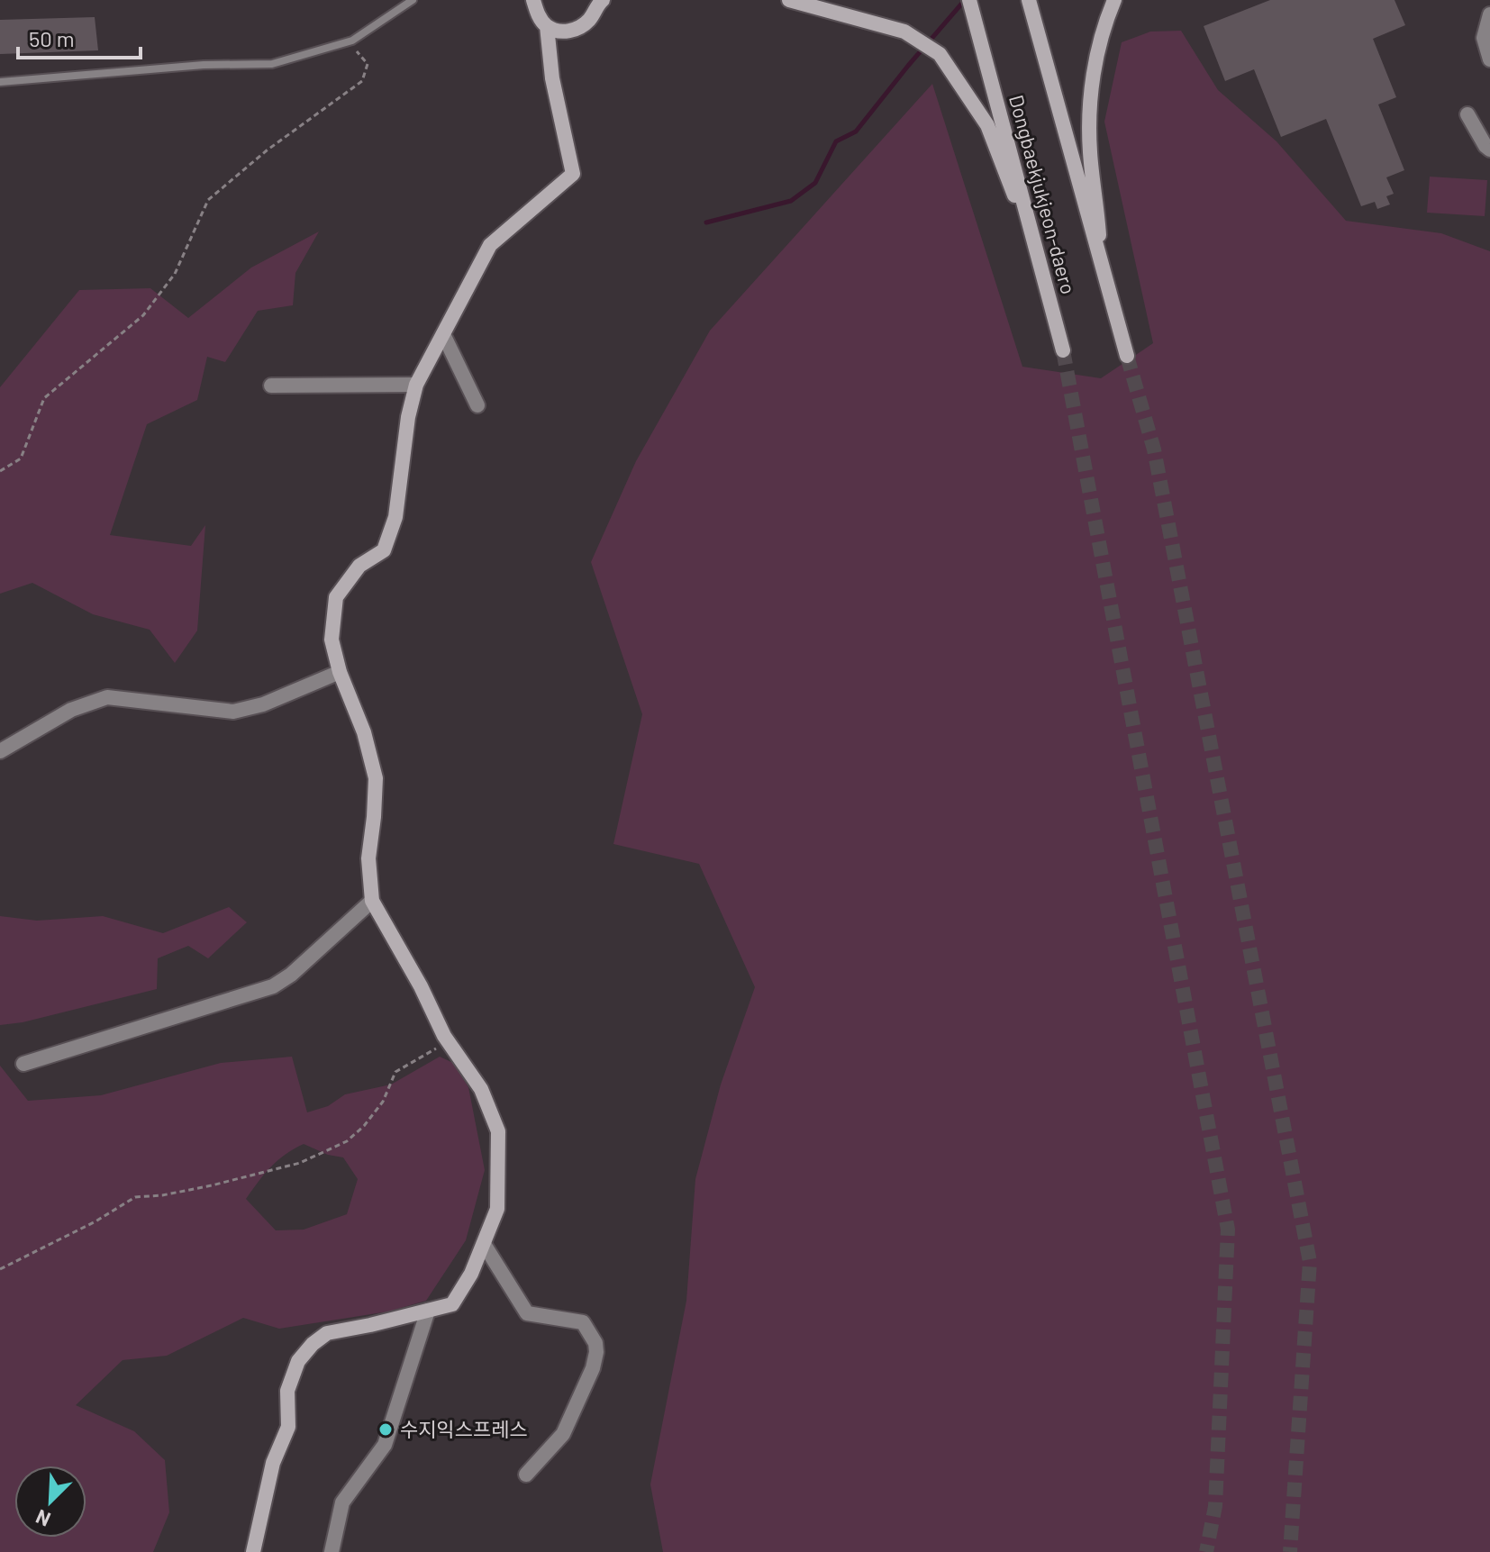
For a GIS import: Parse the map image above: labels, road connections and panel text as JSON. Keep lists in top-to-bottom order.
{
  "streets": {
    "street": ["Dongbaekjukjeon-daero"]
  },
  "places": ["수지익스프레스"],
  "scale_bar": "50 m",
  "north": "bottom left"
}
